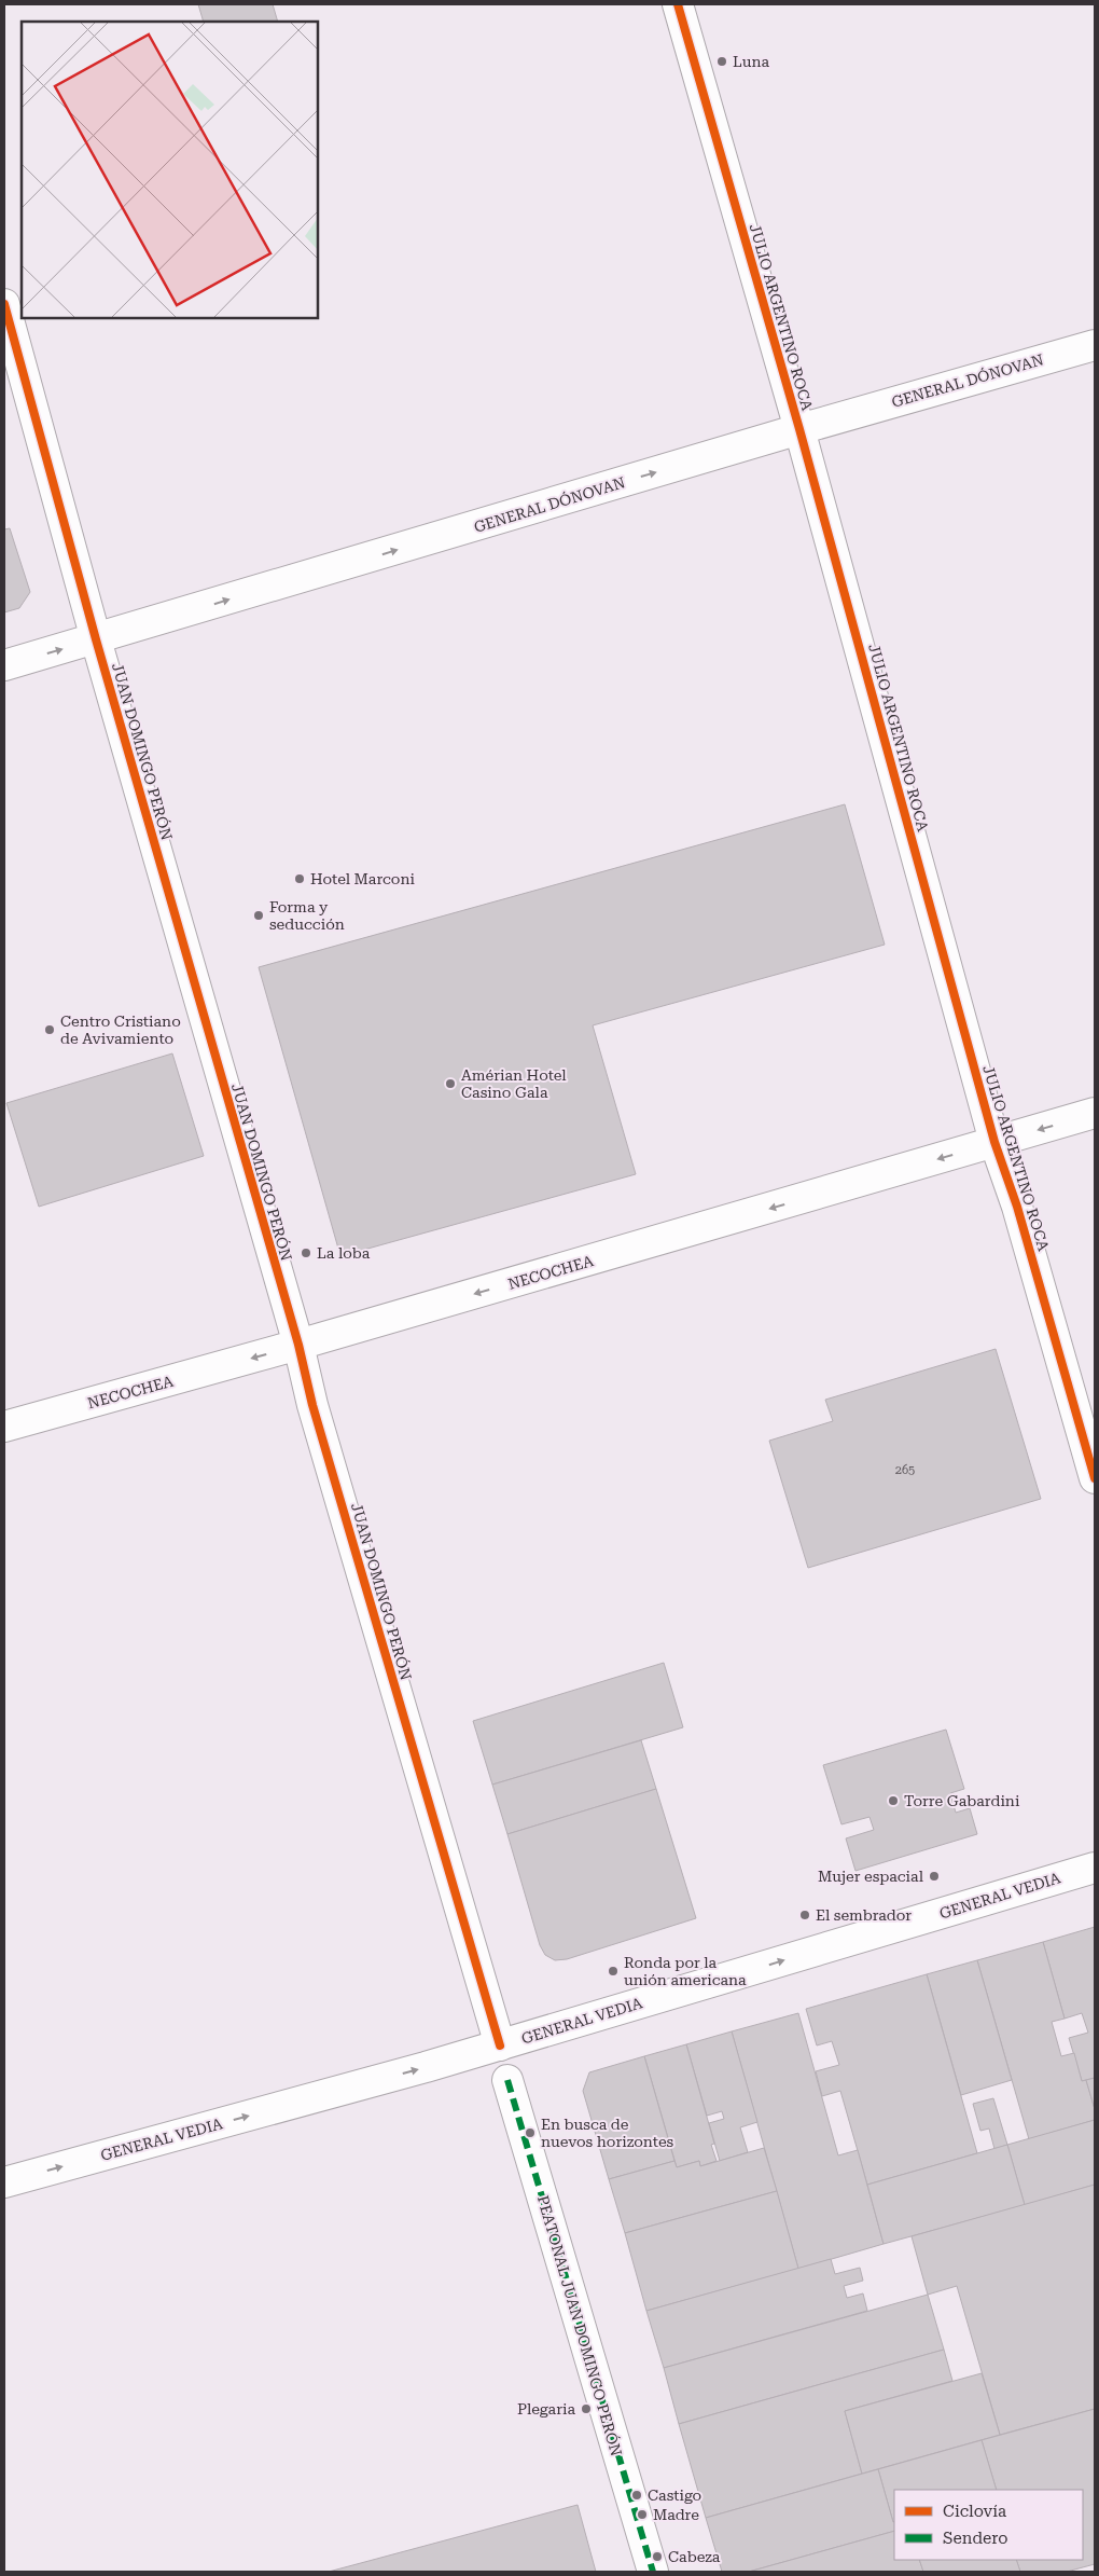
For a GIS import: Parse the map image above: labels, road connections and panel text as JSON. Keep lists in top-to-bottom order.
{
  "streets": {
    "street": [
      "JULIO ARGENTINO ROCA",
      "GENERAL DÓNOVAN",
      "JUAN DOMINGO PERÓN",
      "NECOCHEA",
      "GENERAL VEDIA",
      "PEATONAL JUAN DOMINGO PERÓN"
    ]
  },
  "crossings": [
    ["JULIO ARGENTINO ROCA", "GENERAL DÓNOVAN"],
    ["JULIO ARGENTINO ROCA", "NECOCHEA"],
    ["GENERAL DÓNOVAN", "JUAN DOMINGO PERÓN"],
    ["JUAN DOMINGO PERÓN", "NECOCHEA"],
    ["JUAN DOMINGO PERÓN", "GENERAL VEDIA"]
  ],
  "one_way": ["GENERAL DÓNOVAN", "NECOCHEA", "GENERAL VEDIA"],
  "places": [
    "Luna",
    "Hotel Marconi",
    "Forma y seducción",
    "Centro Cristiano de Avivamiento",
    "Amérian Hotel Casino Gala",
    "La loba",
    "Torre Gabardini",
    "Mujer espacial",
    "El sembrador",
    "Ronda por la unión americana",
    "En busca de nuevos horizontes",
    "Plegaria",
    "Castigo",
    "Madre",
    "Cabeza"
  ],
  "house_numbers": ["265"],
  "legend": ["Ciclovía", "Sendero"]
}
